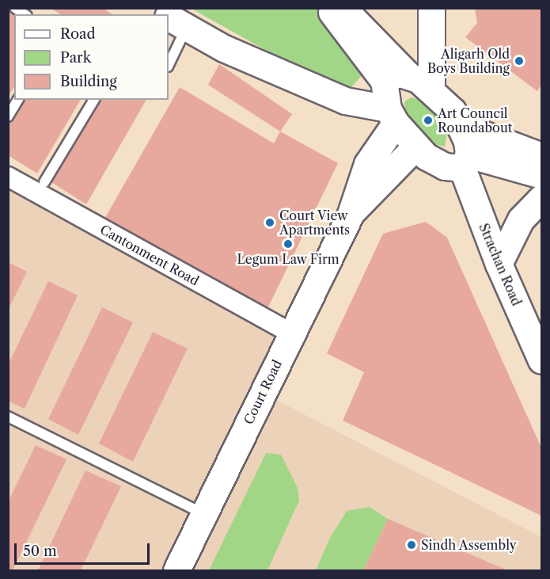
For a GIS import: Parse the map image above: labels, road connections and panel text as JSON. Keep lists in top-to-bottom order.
{
  "streets": {
    "main road": ["Strachan Road", "Court Road"],
    "street": ["Cantonment Road"]
  },
  "crossings": [
    ["Cantonment Road", "Court Road"]
  ],
  "places": [
    "Aligarh Old Boys Building",
    "Art Council Roundabout",
    "Court View Apartments",
    "Legum Law Firm",
    "Sindh Assembly"
  ],
  "legend": ["Road", "Park", "Building"],
  "scale_bar": "50 m"
}
